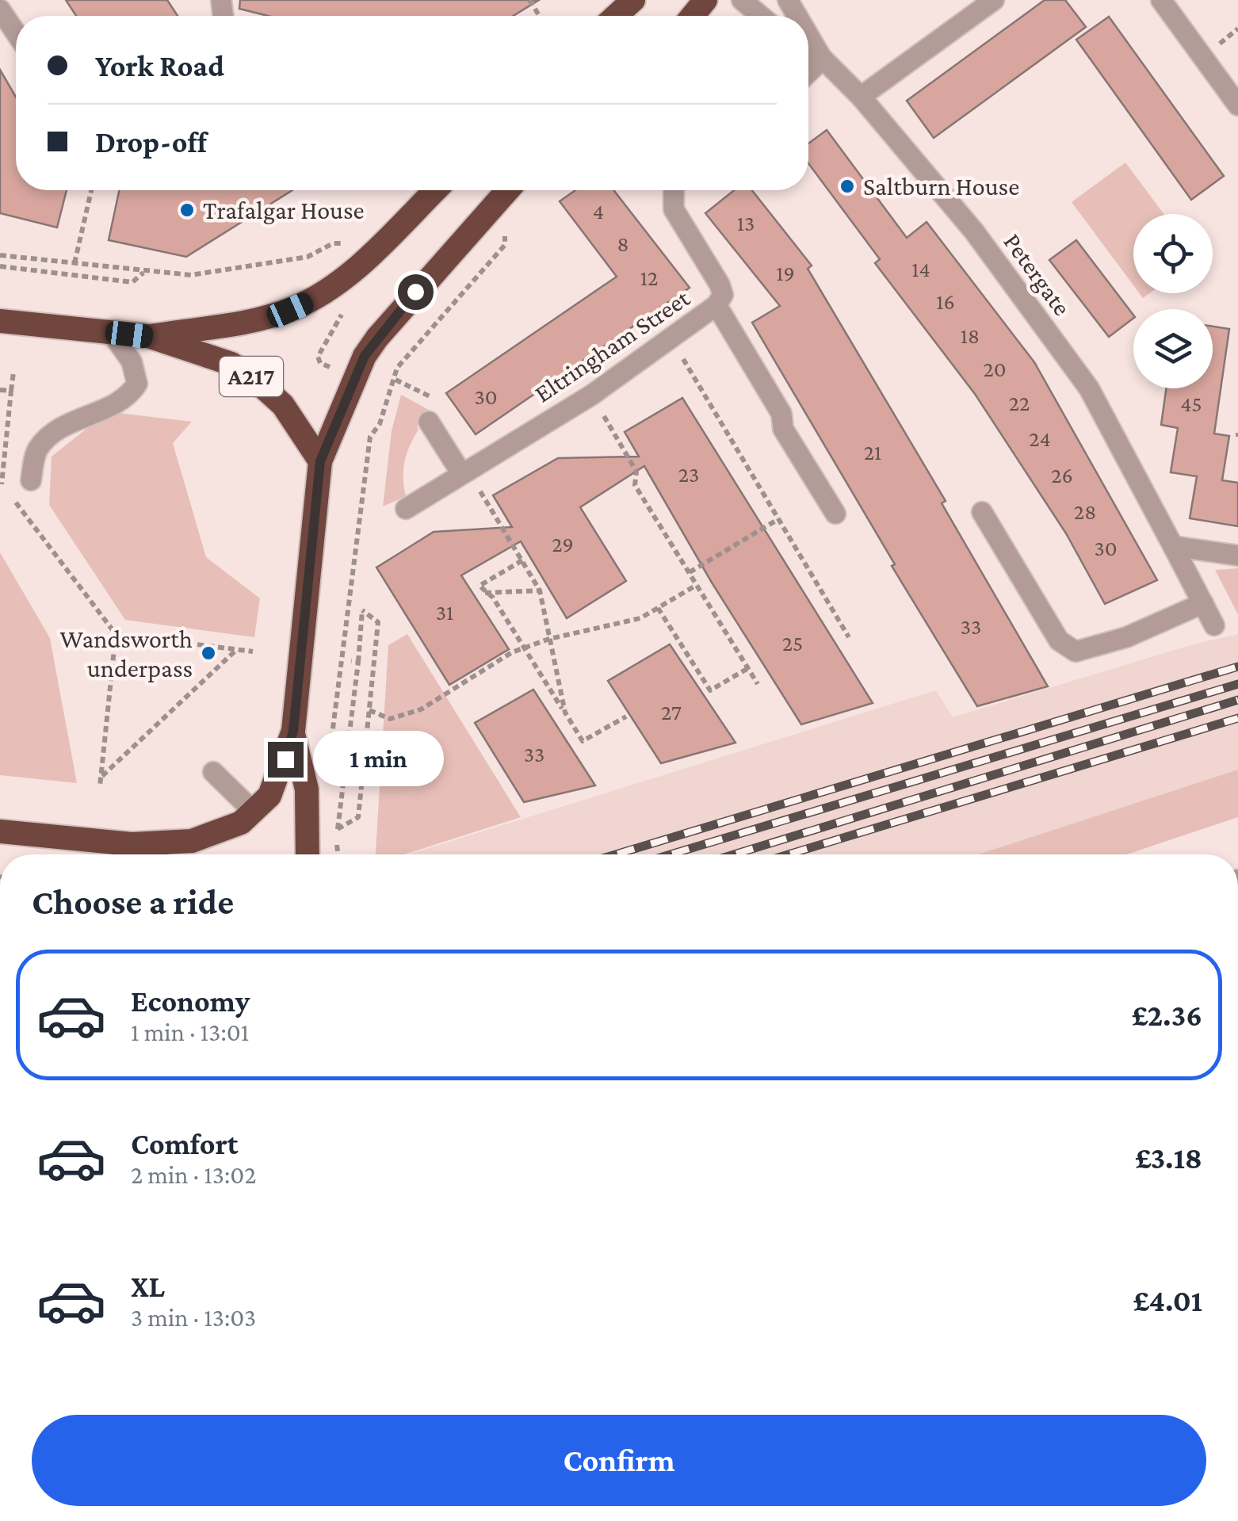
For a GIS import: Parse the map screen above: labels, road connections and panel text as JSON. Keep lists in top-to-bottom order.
{
  "streets": {
    "highway": ["A217"],
    "street": ["Petergate", "Eltringham Street"]
  },
  "places": ["Saltburn House", "Trafalgar House", "Wandsworth underpass"],
  "house_numbers": [
    "4",
    "13",
    "8",
    "14",
    "19",
    "12",
    "16",
    "18",
    "20",
    "30",
    "22",
    "45",
    "24",
    "21",
    "23",
    "26",
    "28",
    "29",
    "30",
    "31",
    "33",
    "25",
    "27",
    "33"
  ],
  "page": {
    "banner": ["York Road", "Drop-off"],
    "bubble": "1 min",
    "heading": "Choose a ride",
    "list": [
      {
        "name": "Economy",
        "note": "1 min · 13:01",
        "value": "£2.36"
      },
      {
        "name": "Comfort",
        "note": "2 min · 13:02",
        "value": "£3.18"
      },
      {
        "name": "XL",
        "note": "3 min · 13:03",
        "value": "£4.01"
      }
    ],
    "buttons": "Confirm"
  }
}
